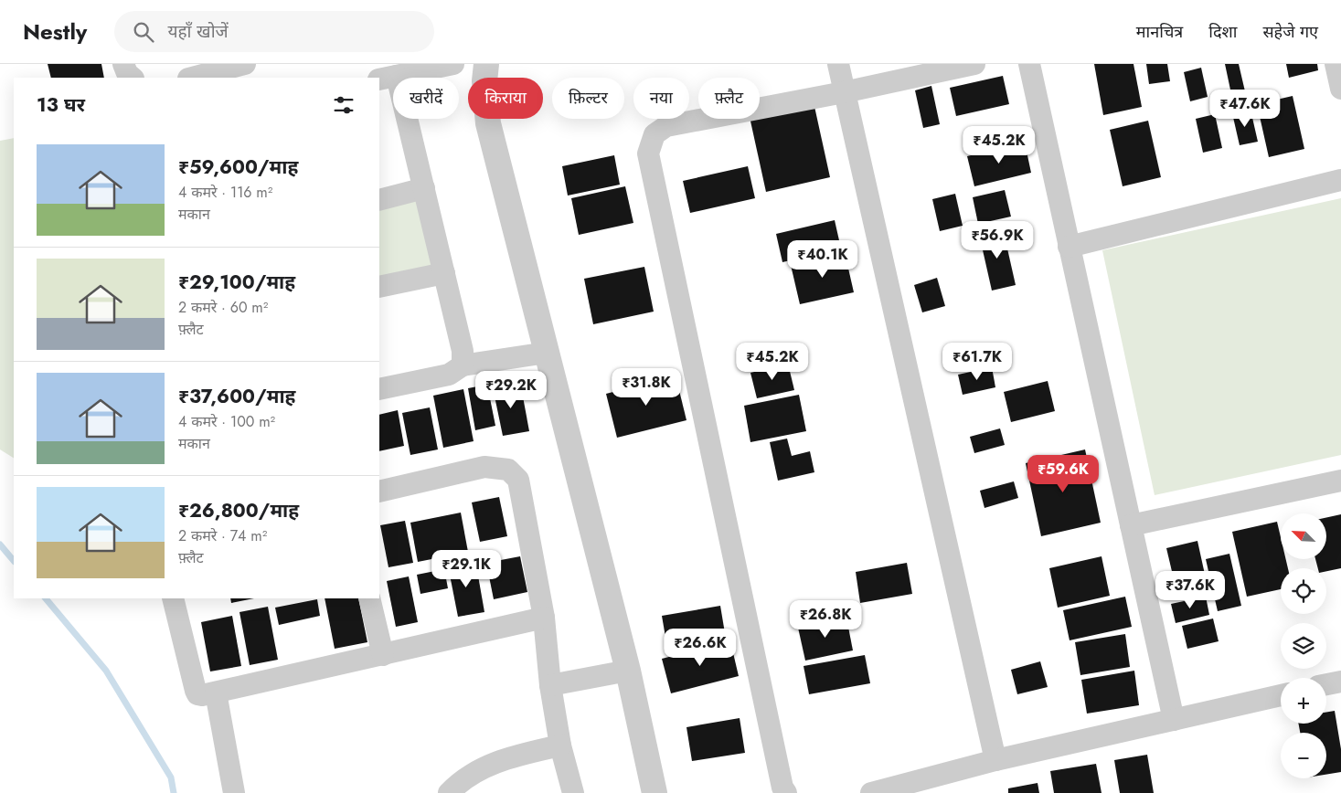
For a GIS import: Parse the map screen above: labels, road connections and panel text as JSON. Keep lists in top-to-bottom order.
{
  "north": "top left",
  "page": {
    "header": "Nestly",
    "search": "यहाँ खोजें",
    "nav": ["मानचित्र", "दिशा", "सहेजे गए"],
    "chip": [
      "खरीदें",
      "किराया",
      "फ़िल्टर",
      "नया",
      "फ़्लैट"
    ],
    "heading": "13 घर",
    "price": [
      "₹47.6K",
      "₹45.2K",
      "₹56.9K",
      "₹40.1K",
      "₹45.2K",
      "₹61.7K",
      "₹31.8K",
      "₹29.2K",
      "₹59.6K",
      "₹29.1K",
      "₹37.6K",
      "₹26.8K",
      "₹26.6K"
    ],
    "list": [
      {
        "name": "₹59,600/माह",
        "note": "4 कमरे · 116 m² · मकान"
      },
      {
        "name": "₹29,100/माह",
        "note": "2 कमरे · 60 m² · फ़्लैट"
      },
      {
        "name": "₹37,600/माह",
        "note": "4 कमरे · 100 m² · मकान"
      },
      {
        "name": "₹26,800/माह",
        "note": "2 कमरे · 74 m² · फ़्लैट"
      }
    ],
    "map_buttons": ["+", "−"]
  }
}
